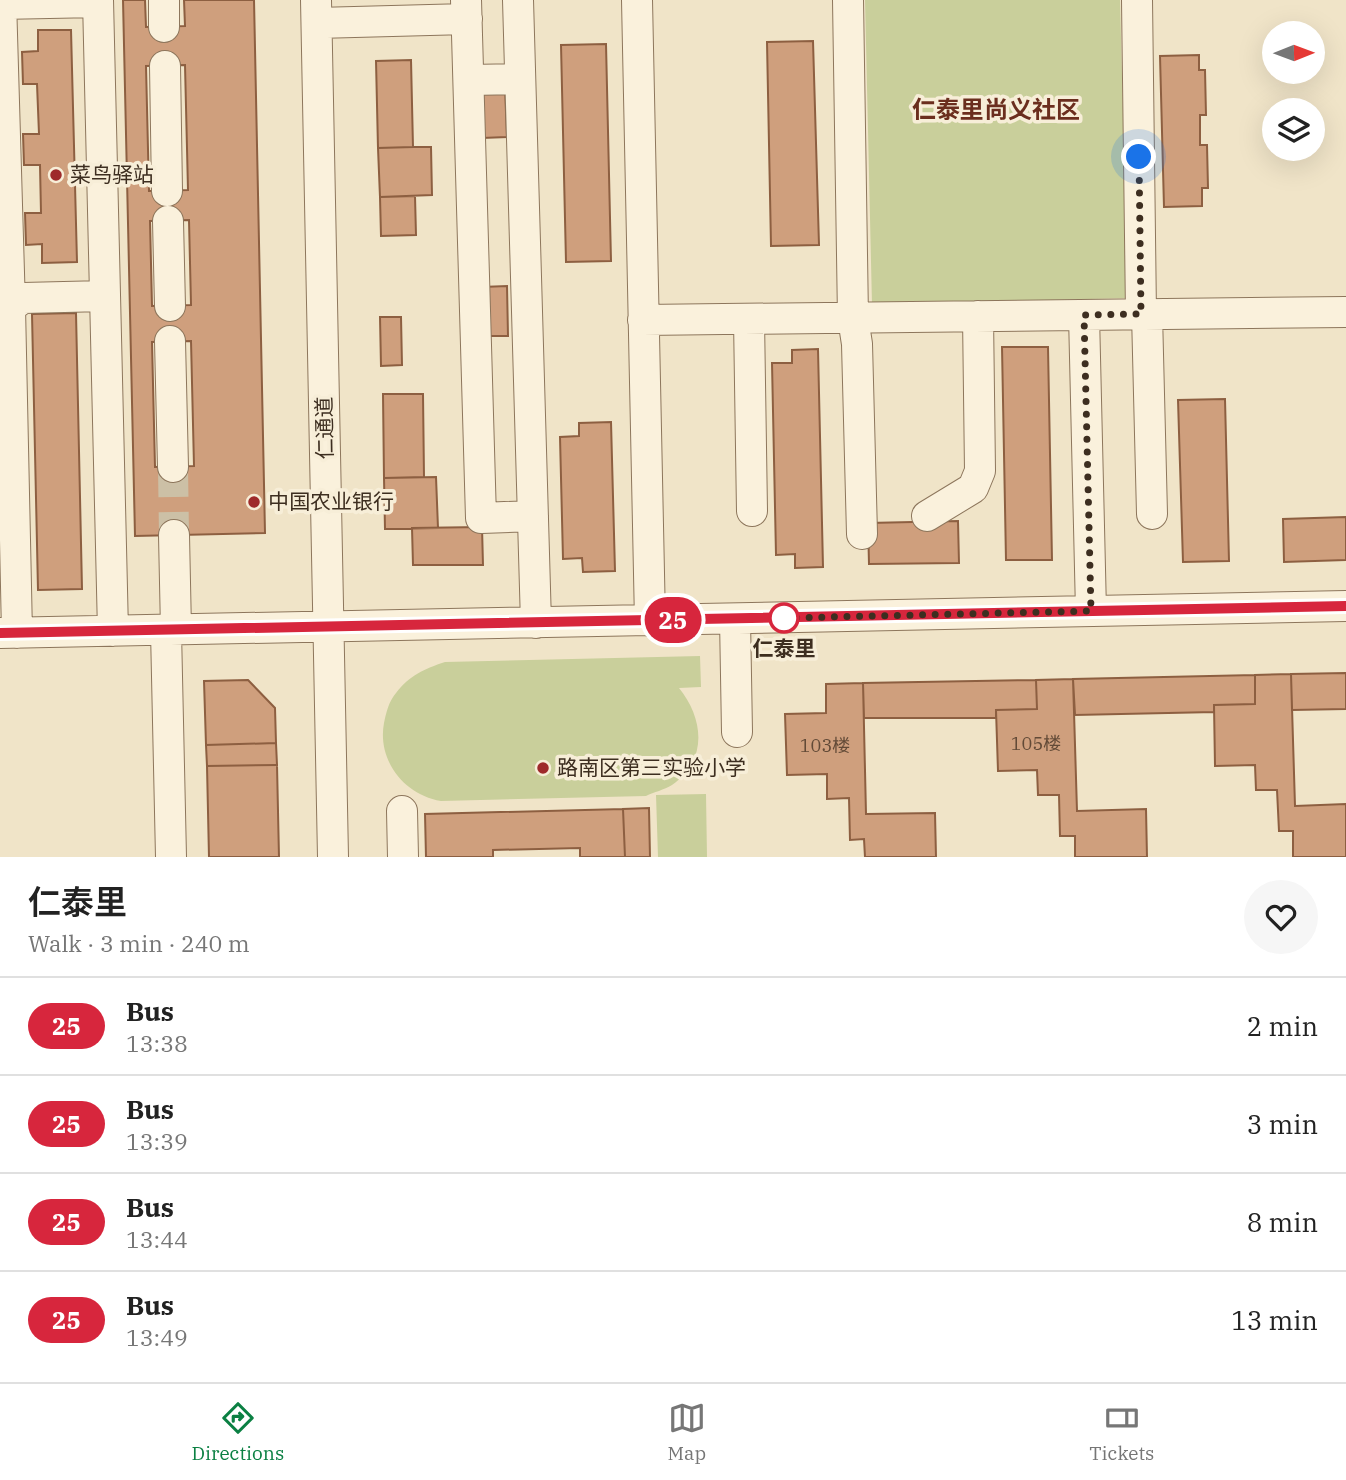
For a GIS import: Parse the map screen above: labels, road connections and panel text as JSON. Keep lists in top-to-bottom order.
{
  "streets": {
    "street": ["仁通道"]
  },
  "districts": ["仁泰里尚义社区"],
  "places": [
    "菜鸟驿站",
    "中国农业银行",
    "仁泰里",
    "路南区第三实验小学"
  ],
  "lines": ["bus line 25"],
  "house_numbers": ["105楼", "103楼"],
  "north": "right",
  "page": {
    "on_map": "25",
    "heading": ["仁泰里", "Walk · 3 min · 240 m"],
    "list": [
      {
        "mark": "25",
        "name": "Bus",
        "note": "13:38",
        "value": "2 min"
      },
      {
        "mark": "25",
        "name": "Bus",
        "note": "13:39",
        "value": "3 min"
      },
      {
        "mark": "25",
        "name": "Bus",
        "note": "13:44",
        "value": "8 min"
      },
      {
        "mark": "25",
        "name": "Bus",
        "note": "13:49",
        "value": "13 min"
      }
    ],
    "tabs": ["Directions", "Map", "Tickets"]
  }
}
